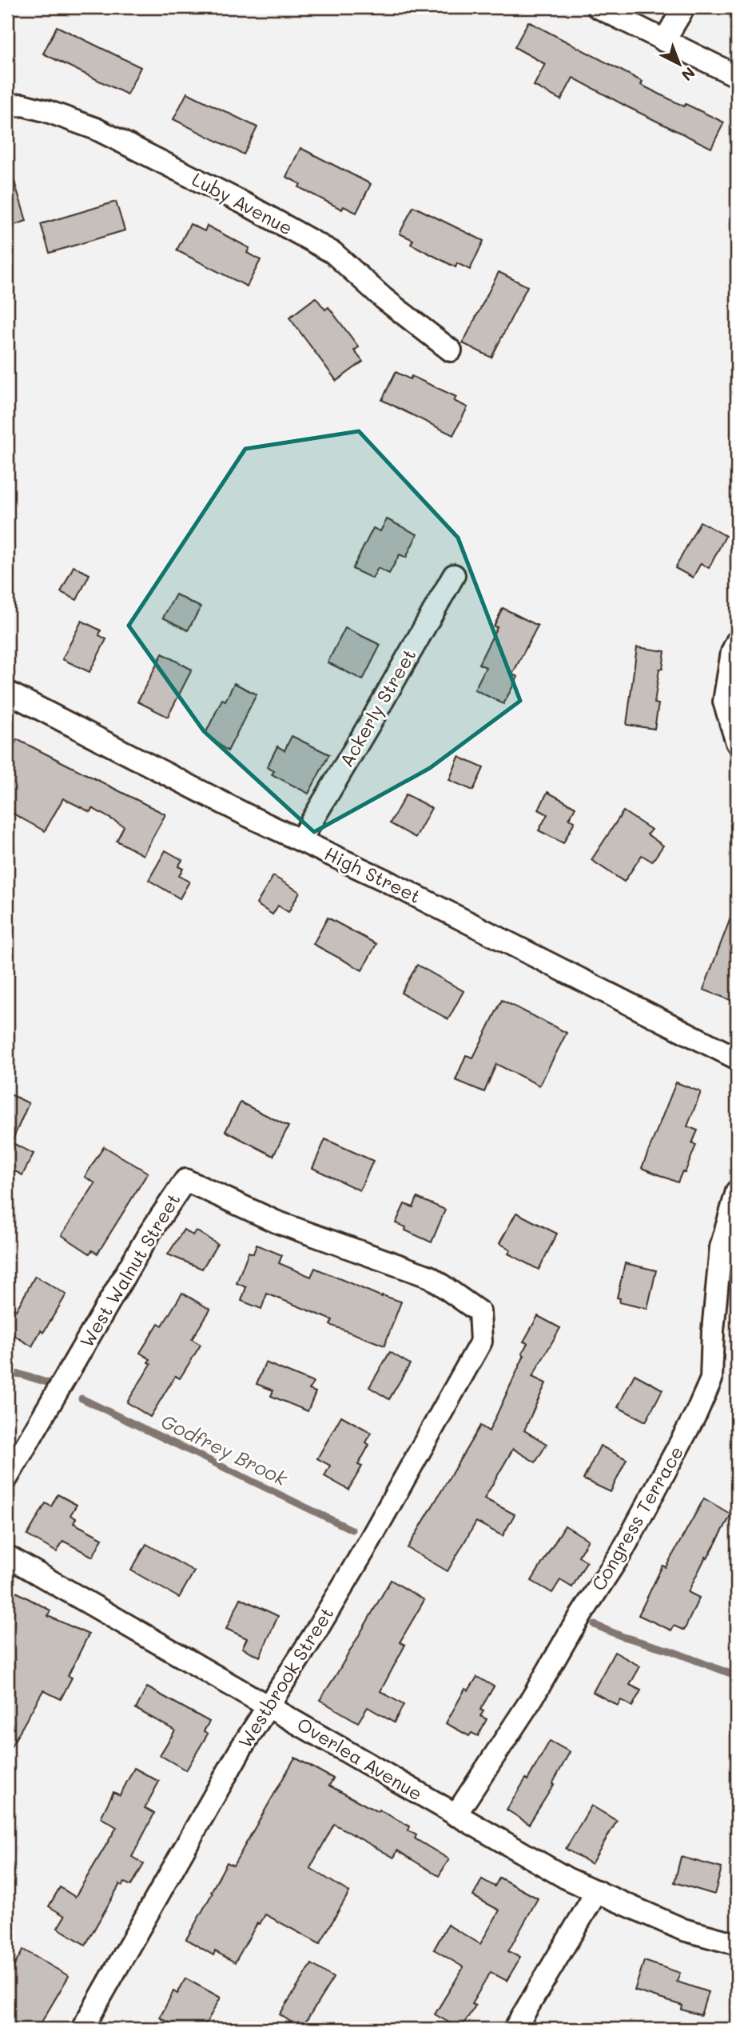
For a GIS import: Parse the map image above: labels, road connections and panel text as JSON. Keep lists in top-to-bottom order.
{
  "streets": {
    "street": [
      "Luby Avenue",
      "Ackerly Street",
      "High Street",
      "West Walnut Street",
      "Congress Terrace",
      "Westbrook Street",
      "Overlea Avenue"
    ]
  },
  "crossings": [
    ["Ackerly Street", "High Street"],
    ["West Walnut Street", "Westbrook Street"],
    ["Congress Terrace", "Overlea Avenue"],
    ["Westbrook Street", "Overlea Avenue"]
  ],
  "water": ["Godfrey Brook"],
  "north": "bottom right"
}
